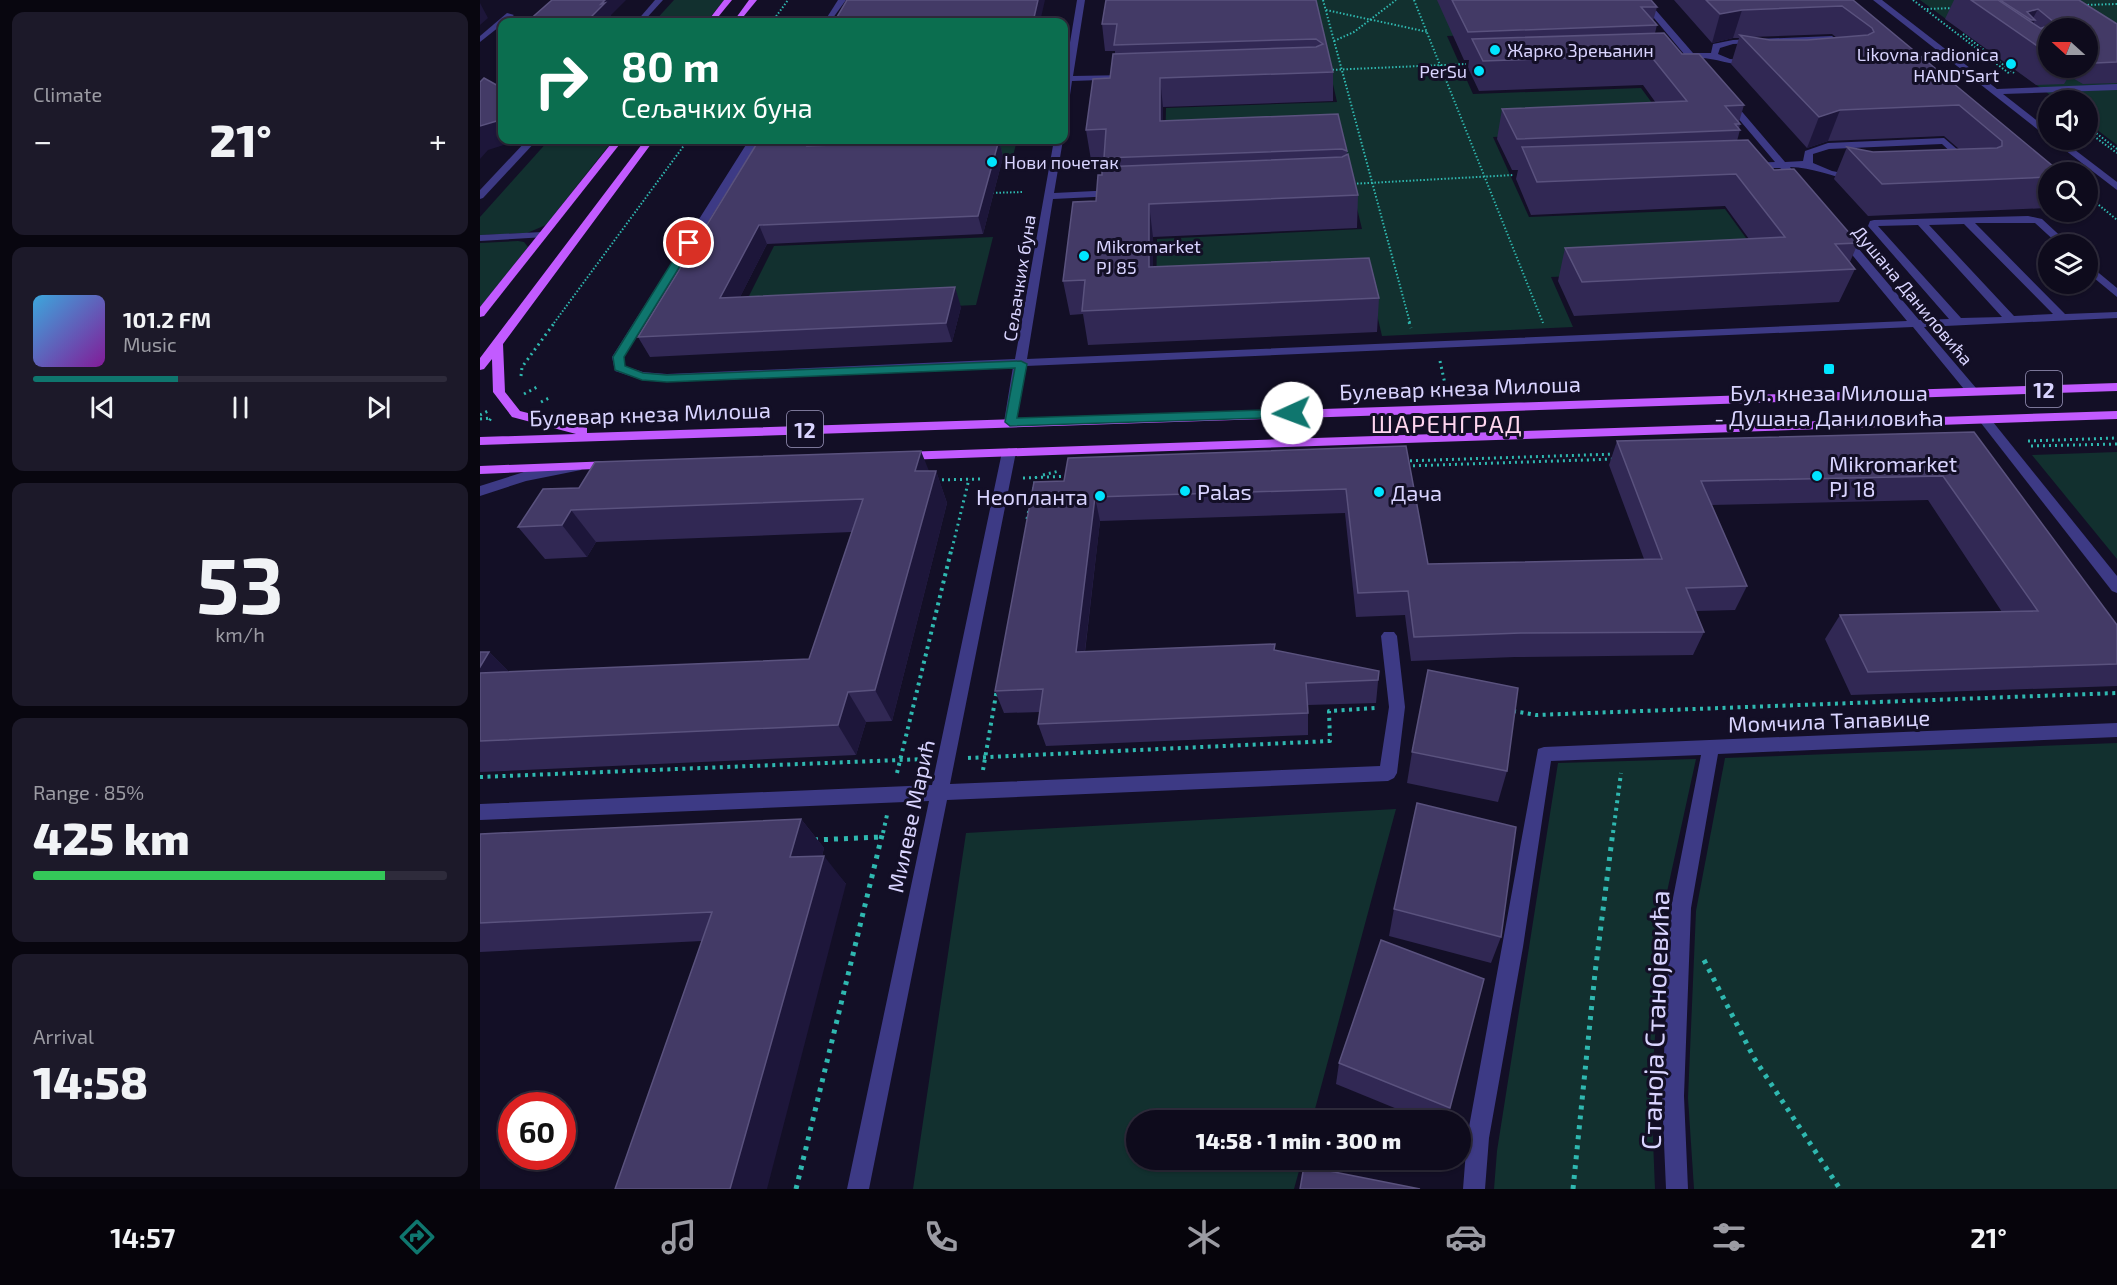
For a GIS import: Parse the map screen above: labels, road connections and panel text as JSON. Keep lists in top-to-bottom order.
{
  "streets": {
    "main road": ["Булевар кнеза Милоша", "12"],
    "street": [
      "Сељачких буна",
      "Душана Даниловића",
      "Момчила Тапавице",
      "Милеве Марић",
      "Станоја Станојевића"
    ]
  },
  "crossings": [
    ["Сељачких буна", "Булевар кнеза Милоша"],
    ["Душана Даниловића", "Булевар кнеза Милоша"],
    ["Булевар кнеза Милоша", "12"],
    ["12", "Милеве Марић"],
    ["Момчила Тапавице", "Станоја Станојевића"]
  ],
  "districts": ["ШАРЕНГРАД"],
  "places": {
    "other": [
      "Жарко Зрењанин",
      "Likovna radionica HAND'Sart",
      "PerSu",
      "Нови почетак",
      "Mikromarket PJ 85",
      "Mikromarket PJ 18",
      "Palas",
      "Дача",
      "Неопланта"
    ],
    "transit": ["Бул. кнеза Милоша - Душана Даниловића"]
  },
  "north": "left",
  "page": {
    "tile": [
      "Climate",
      ["53", "km/h"],
      ["Range · 85%", "425 km"],
      ["Arrival", "14:58"]
    ],
    "turn": ["80 m", "Сељачких буна"],
    "heat": ["−", "21°", "+"],
    "song": ["101.2 FM", "Music"],
    "limit": "60",
    "trip": "14:58 · 1 min · 300 m",
    "tabs": ["14:57", "21°"]
  }
}
